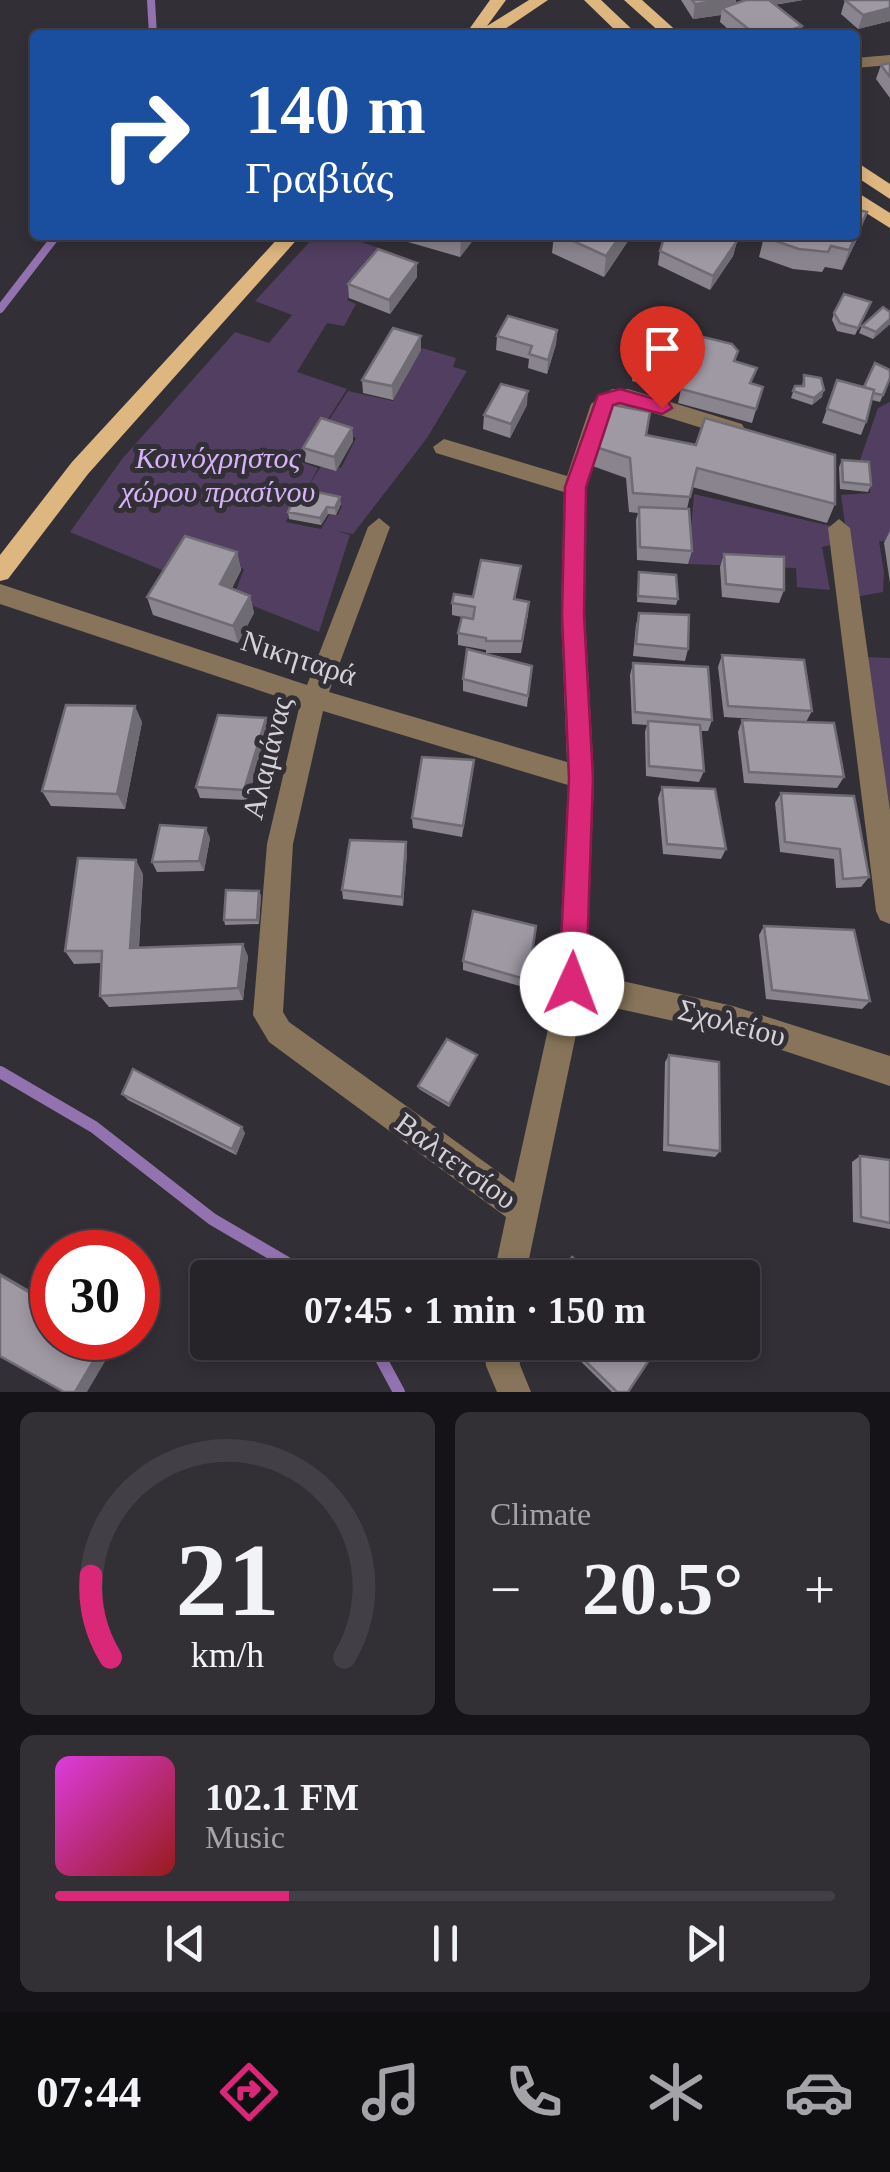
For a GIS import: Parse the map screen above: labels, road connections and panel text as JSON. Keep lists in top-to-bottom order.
{
  "streets": {
    "street": [
      "Νικηταρά",
      "Αλαμάνας",
      "Σχολείου",
      "Βαλτετσίου"
    ]
  },
  "crossings": [
    ["Νικηταρά", "Αλαμάνας"],
    ["Νικηταρά", "Βαλτετσίου"],
    ["Αλαμάνας", "Βαλτετσίου"],
    ["Σχολείου", "Βαλτετσίου"]
  ],
  "parks": ["Κοινόχρηστος χώρου πρασίνου"],
  "page": {
    "turn": ["140 m", "Γραβιάς"],
    "limit": "30",
    "trip": "07:45 · 1 min · 150 m",
    "tile": "Climate",
    "heat": ["−", "20.5°", "+"],
    "song": ["102.1 FM", "Music"],
    "tabs": "07:44",
    "gauge": ["21", "km/h"]
  }
}
